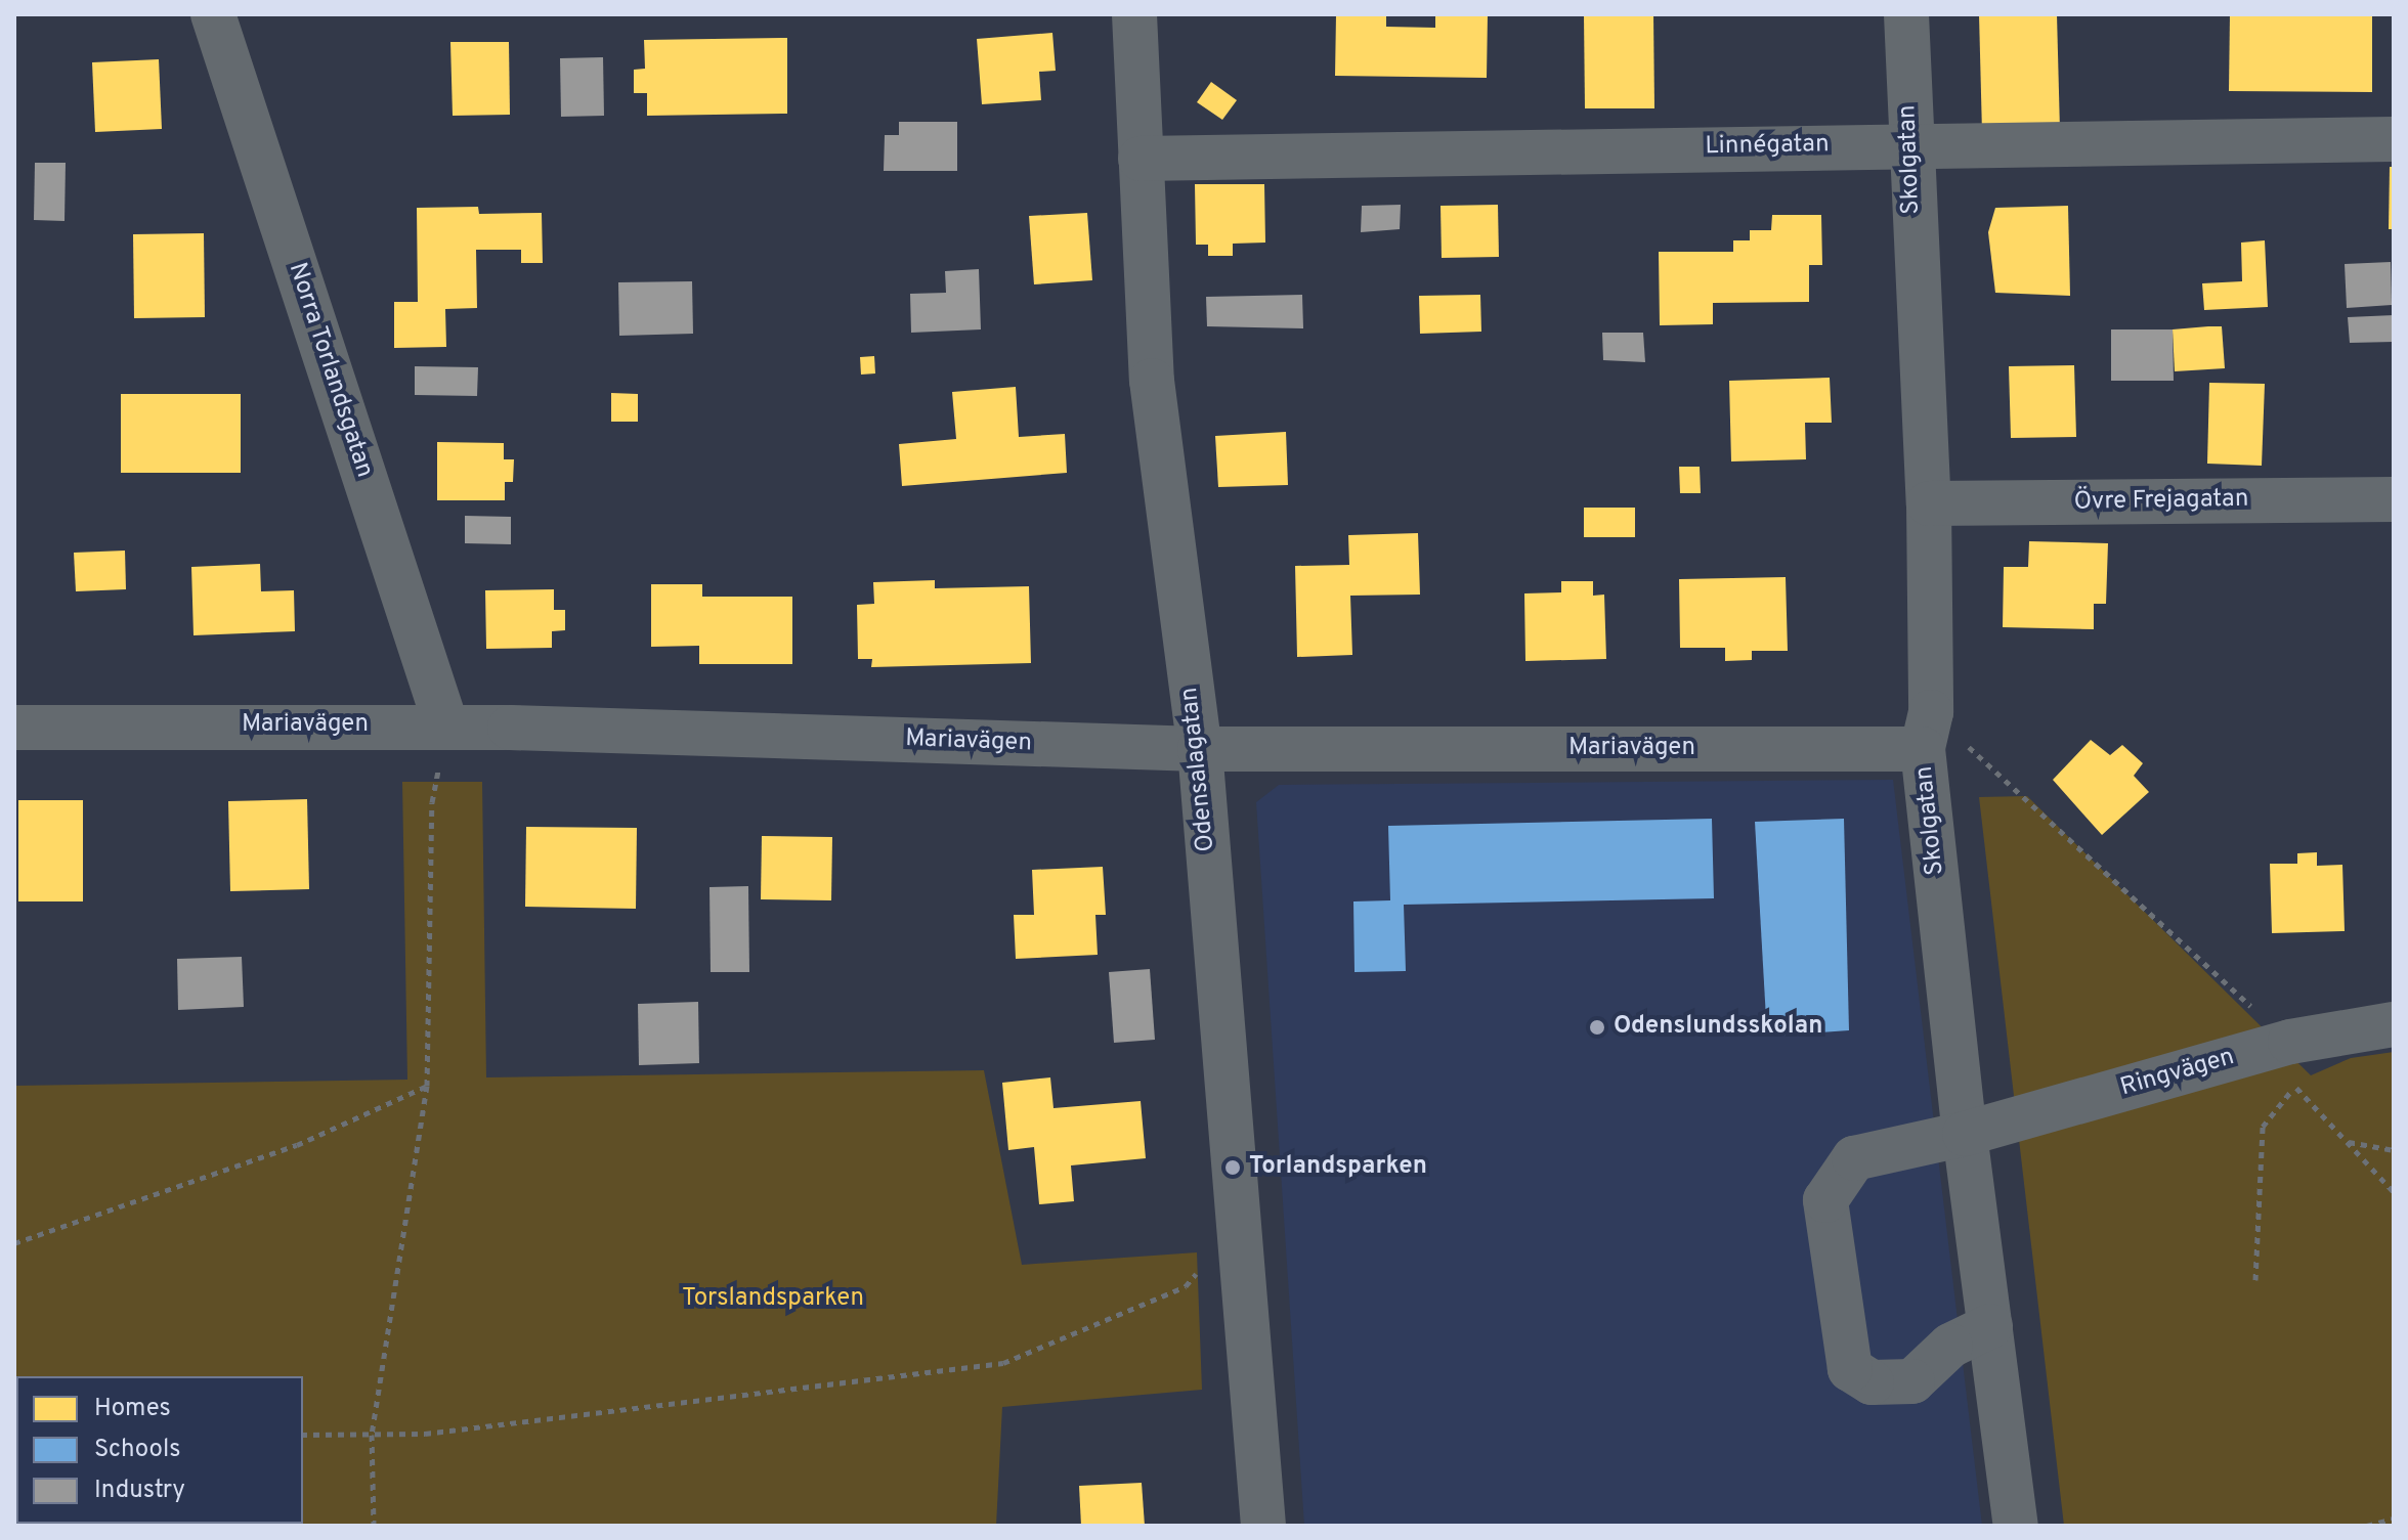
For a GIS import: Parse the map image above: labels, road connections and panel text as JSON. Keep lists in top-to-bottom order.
{
  "streets": {
    "street": [
      "Linnégatan",
      "Skolgatan",
      "Norra Torlandsgatan",
      "Övre Frejagatan",
      "Mariavägen",
      "Odensalagatan",
      "Ringvägen"
    ]
  },
  "crossings": [
    ["Linnégatan", "Skolgatan"],
    ["Linnégatan", "Odensalagatan"],
    ["Skolgatan", "Övre Frejagatan"],
    ["Skolgatan", "Mariavägen"],
    ["Skolgatan", "Ringvägen"],
    ["Norra Torlandsgatan", "Mariavägen"],
    ["Mariavägen", "Odensalagatan"]
  ],
  "parks": ["Torslandsparken"],
  "places": ["Odenslundsskolan", "Torlandsparken"],
  "legend": ["Homes", "Schools", "Industry"]
}
